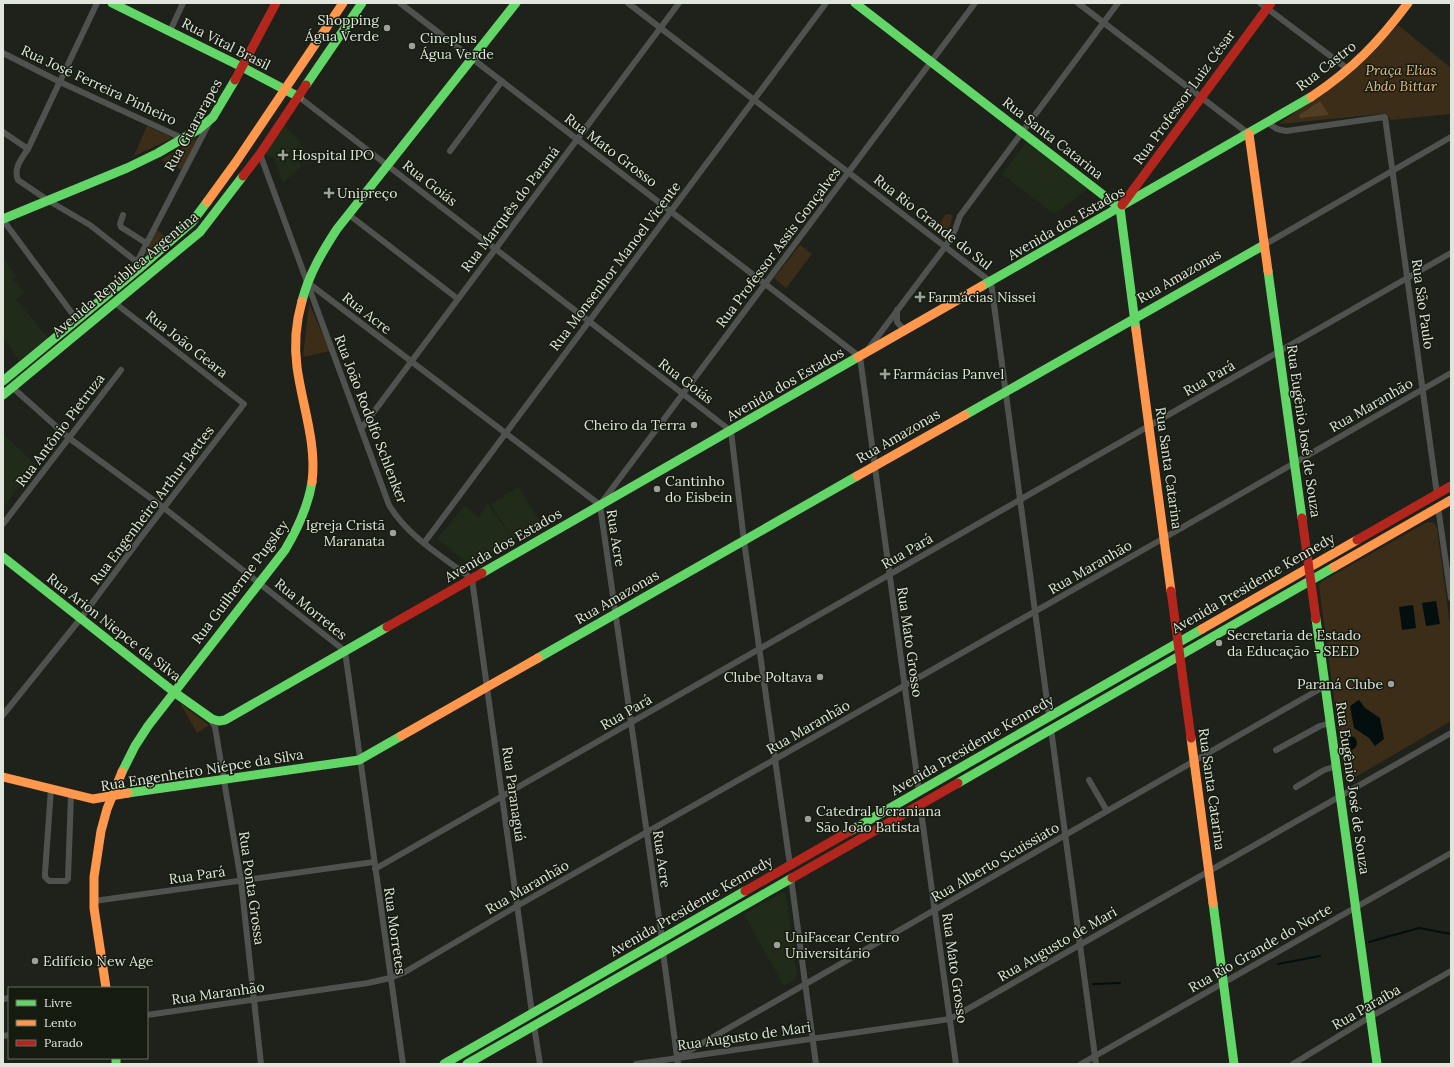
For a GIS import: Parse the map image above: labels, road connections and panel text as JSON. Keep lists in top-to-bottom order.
{
  "streets": {
    "street": [
      "Rua Vital Brasil",
      "Rua Castro",
      "Rua José Ferreira Pinheiro",
      "Rua Professor Luiz César",
      "Rua Guararapes",
      "Rua Santa Catarina",
      "Rua Mato Grosso",
      "Rua Goiás",
      "Rua Marquês do Paraná",
      "Rua Rio Grande do Sul",
      "Avenida dos Estados",
      "Rua Professor Assis Gonçalves",
      "Rua Monsenhor Manoel Vicente",
      "Avenida República Argentina",
      "Rua Amazonas",
      "Rua São Paulo",
      "Rua Acre",
      "Rua João Geara",
      "Rua Pará",
      "Rua Maranhão",
      "Rua João Rodolfo Schlenker",
      "Rua Antônio Pietruza",
      "Rua Eugênio José de Souza",
      "Rua Engenheiro Arthur Bettes",
      "Rua Guilherme Pugsley",
      "Avenida Presidente Kennedy",
      "Rua Morretes",
      "Rua Arion Niepce da Silva",
      "Rua Engenheiro Niépce da Silva",
      "Rua Paranaguá",
      "Rua Alberto Scuissiato",
      "Rua Ponta Grossa",
      "Rua Augusto de Mari",
      "Rua Rio Grande do Norte",
      "Rua Paraíba"
    ]
  },
  "crossings": [
    ["Rua Vital Brasil", "Rua Guararapes"],
    ["Rua Vital Brasil", "Rua Goiás"],
    ["Rua Vital Brasil", "Avenida República Argentina"],
    ["Rua Castro", "Avenida dos Estados"],
    ["Rua Castro", "Rua São Paulo"],
    ["Rua Professor Luiz César", "Rua Santa Catarina"],
    ["Rua Professor Luiz César", "Avenida dos Estados"],
    ["Rua Guararapes", "Avenida República Argentina"],
    ["Rua Santa Catarina", "Avenida dos Estados"],
    ["Rua Santa Catarina", "Rua Professor Assis Gonçalves"],
    ["Rua Santa Catarina", "Rua Amazonas"],
    ["Rua Santa Catarina", "Rua Pará"],
    ["Rua Santa Catarina", "Rua Maranhão"],
    ["Rua Santa Catarina", "Avenida Presidente Kennedy"],
    ["Rua Santa Catarina", "Rua Alberto Scuissiato"],
    ["Rua Santa Catarina", "Rua Augusto de Mari"],
    ["Rua Santa Catarina", "Rua Rio Grande do Norte"],
    ["Rua Mato Grosso", "Rua Marquês do Paraná"],
    ["Rua Mato Grosso", "Avenida dos Estados"],
    ["Rua Mato Grosso", "Rua Professor Assis Gonçalves"],
    ["Rua Mato Grosso", "Rua Monsenhor Manoel Vicente"],
    ["Rua Mato Grosso", "Rua Amazonas"],
    ["Rua Mato Grosso", "Rua Pará"],
    ["Rua Mato Grosso", "Rua Maranhão"],
    ["Rua Mato Grosso", "Rua Guilherme Pugsley"],
    ["Rua Mato Grosso", "Avenida Presidente Kennedy"],
    ["Rua Mato Grosso", "Rua Alberto Scuissiato"],
    ["Rua Mato Grosso", "Rua Augusto de Mari"],
    ["Rua Goiás", "Rua Marquês do Paraná"],
    ["Rua Goiás", "Avenida dos Estados"],
    ["Rua Goiás", "Rua Professor Assis Gonçalves"],
    ["Rua Goiás", "Rua Monsenhor Manoel Vicente"],
    ["Rua Goiás", "Avenida República Argentina"],
    ["Rua Goiás", "Rua Guilherme Pugsley"],
    ["Rua Marquês do Paraná", "Rua Rio Grande do Sul"],
    ["Rua Marquês do Paraná", "Rua Acre"],
    ["Rua Marquês do Paraná", "Rua João Rodolfo Schlenker"],
    ["Rua Rio Grande do Sul", "Avenida dos Estados"],
    ["Rua Rio Grande do Sul", "Rua Professor Assis Gonçalves"],
    ["Rua Rio Grande do Sul", "Rua Monsenhor Manoel Vicente"],
    ["Rua Rio Grande do Sul", "Rua Amazonas"],
    ["Rua Rio Grande do Sul", "Rua Pará"],
    ["Rua Rio Grande do Sul", "Rua Maranhão"],
    ["Rua Rio Grande do Sul", "Avenida Presidente Kennedy"],
    ["Avenida dos Estados", "Rua Professor Assis Gonçalves"],
    ["Avenida dos Estados", "Rua São Paulo"],
    ["Avenida dos Estados", "Rua Acre"],
    ["Avenida dos Estados", "Rua João Rodolfo Schlenker"],
    ["Avenida dos Estados", "Rua Eugênio José de Souza"],
    ["Avenida dos Estados", "Rua Morretes"],
    ["Avenida dos Estados", "Rua Arion Niepce da Silva"],
    ["Avenida dos Estados", "Rua Paranaguá"],
    ["Avenida dos Estados", "Rua Ponta Grossa"],
    ["Rua Professor Assis Gonçalves", "Rua Acre"],
    ["Rua Monsenhor Manoel Vicente", "Rua Acre"],
    ["Rua Monsenhor Manoel Vicente", "Rua João Rodolfo Schlenker"],
    ["Avenida República Argentina", "Rua João Geara"],
    ["Avenida República Argentina", "Rua João Rodolfo Schlenker"],
    ["Avenida República Argentina", "Rua Morretes"],
    ["Rua Amazonas", "Rua São Paulo"],
    ["Rua Amazonas", "Rua Acre"],
    ["Rua Amazonas", "Rua Eugênio José de Souza"],
    ["Rua Amazonas", "Rua Morretes"],
    ["Rua Amazonas", "Rua Engenheiro Niépce da Silva"],
    ["Rua Amazonas", "Rua Paranaguá"],
    ["Rua São Paulo", "Rua Pará"],
    ["Rua São Paulo", "Rua Maranhão"],
    ["Rua São Paulo", "Avenida Presidente Kennedy"],
    ["Rua Acre", "Rua Pará"],
    ["Rua Acre", "Rua Maranhão"],
    ["Rua Acre", "Rua João Rodolfo Schlenker"],
    ["Rua Acre", "Rua Guilherme Pugsley"],
    ["Rua Acre", "Avenida Presidente Kennedy"],
    ["Rua João Geara", "Rua Engenheiro Arthur Bettes"],
    ["Rua Pará", "Rua Eugênio José de Souza"],
    ["Rua Pará", "Rua Guilherme Pugsley"],
    ["Rua Pará", "Rua Morretes"],
    ["Rua Pará", "Rua Paranaguá"],
    ["Rua Pará", "Rua Ponta Grossa"],
    ["Rua Maranhão", "Rua Eugênio José de Souza"],
    ["Rua Maranhão", "Rua Morretes"],
    ["Rua Maranhão", "Rua Paranaguá"],
    ["Rua Maranhão", "Rua Ponta Grossa"],
    ["Rua João Rodolfo Schlenker", "Rua Guilherme Pugsley"],
    ["Rua João Rodolfo Schlenker", "Rua Paranaguá"],
    ["Rua Antônio Pietruza", "Rua Morretes"],
    ["Rua Eugênio José de Souza", "Avenida Presidente Kennedy"],
    ["Rua Eugênio José de Souza", "Rua Alberto Scuissiato"],
    ["Rua Eugênio José de Souza", "Rua Augusto de Mari"],
    ["Rua Eugênio José de Souza", "Rua Rio Grande do Norte"],
    ["Rua Eugênio José de Souza", "Rua Paraíba"],
    ["Rua Engenheiro Arthur Bettes", "Rua Morretes"],
    ["Rua Engenheiro Arthur Bettes", "Rua Arion Niepce da Silva"],
    ["Rua Guilherme Pugsley", "Rua Morretes"],
    ["Rua Guilherme Pugsley", "Rua Arion Niepce da Silva"],
    ["Rua Guilherme Pugsley", "Rua Engenheiro Niépce da Silva"],
    ["Avenida Presidente Kennedy", "Rua Paranaguá"],
    ["Rua Morretes", "Rua Engenheiro Niépce da Silva"],
    ["Rua Arion Niepce da Silva", "Rua Ponta Grossa"],
    ["Rua Engenheiro Niépce da Silva", "Rua Ponta Grossa"],
    ["Rua Alberto Scuissiato", "Rua Augusto de Mari"]
  ],
  "parks": ["Praça Elias Abdo Bittar"],
  "places": {
    "other": [
      "Shopping Água Verde",
      "Cineplus Água Verde",
      "Cheiro da Terra",
      "Cantinho do Eisbein",
      "Igreja Cristã Maranata",
      "Secretaria de Estado da Educação - SEED",
      "Clube Poltava",
      "Paraná Clube",
      "Catedral Ucraniana São João Batista",
      "UniFacear Centro Universitário",
      "Edifício New Age"
    ],
    "health": [
      "Hospital IPO",
      "Unipreço",
      "Farmácias Nissei",
      "Farmácias Panvel"
    ]
  },
  "legend": ["Livre", "Lento", "Parado"]
}
